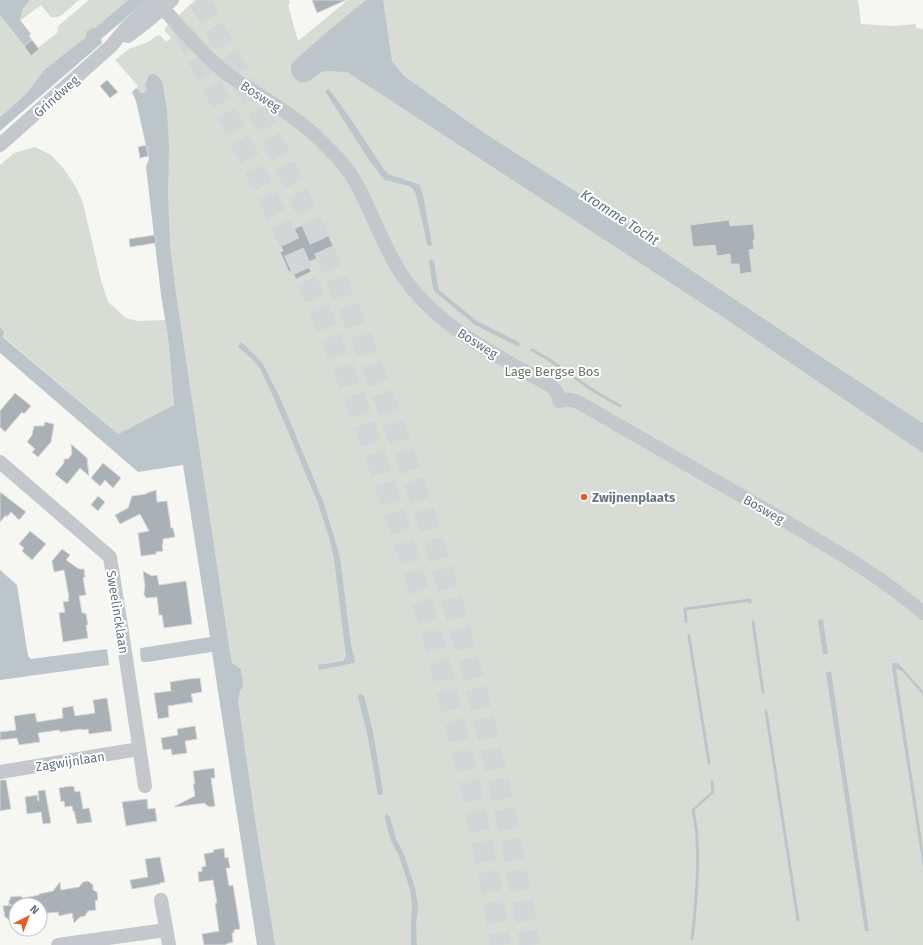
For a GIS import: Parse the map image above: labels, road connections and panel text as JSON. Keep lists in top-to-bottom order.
{
  "streets": {
    "street": [
      "Grindweg",
      "Bosweg",
      "Sweelincklaan",
      "Zagwijnlaan"
    ]
  },
  "crossings": [
    ["Grindweg", "Bosweg"],
    ["Sweelincklaan", "Zagwijnlaan"]
  ],
  "water": ["Kromme Tocht"],
  "parks": ["Lage Bergse Bos"],
  "places": ["Zwijnenplaats"],
  "north": "top right"
}
